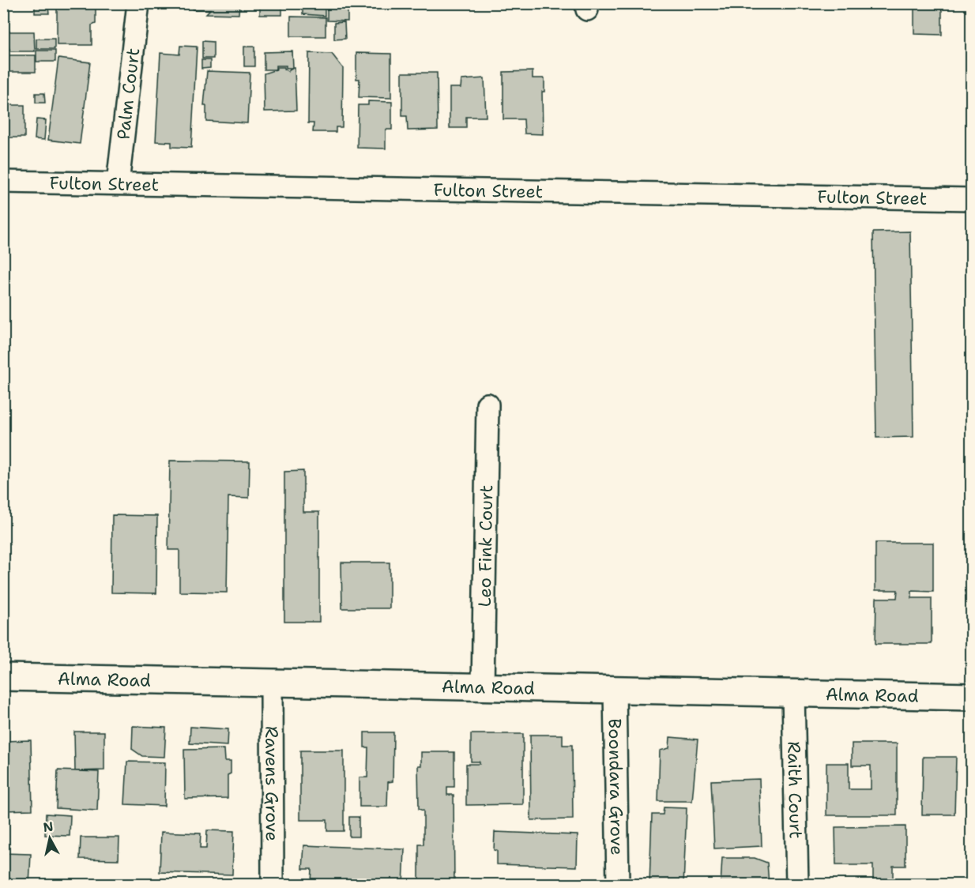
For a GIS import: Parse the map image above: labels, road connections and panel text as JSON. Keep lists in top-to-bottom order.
{
  "streets": {
    "street": [
      "Palm Court",
      "Fulton Street",
      "Leo Fink Court",
      "Alma Road",
      "Ravens Grove",
      "Boondara Grove",
      "Raith Court"
    ]
  },
  "crossings": [
    ["Palm Court", "Fulton Street"],
    ["Leo Fink Court", "Alma Road"],
    ["Alma Road", "Ravens Grove"],
    ["Alma Road", "Boondara Grove"],
    ["Alma Road", "Raith Court"]
  ],
  "north": "top"
}
